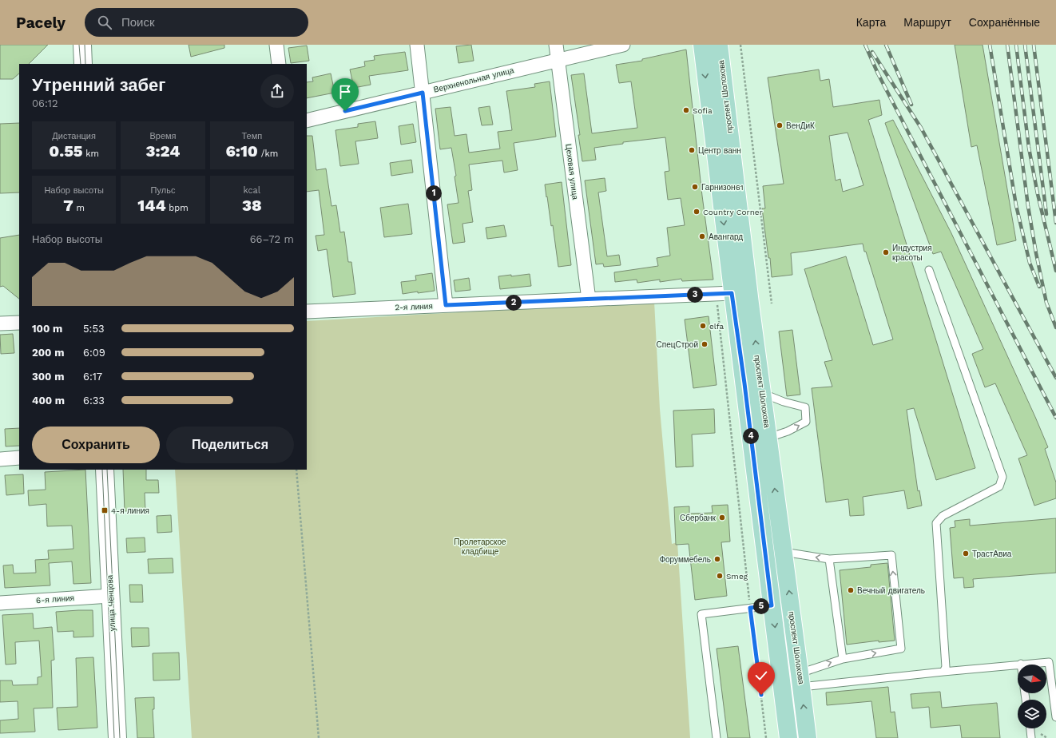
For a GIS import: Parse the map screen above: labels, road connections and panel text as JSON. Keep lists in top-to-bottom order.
{
  "streets": {
    "main road": ["проспект Шолохова"],
    "street": [
      "Верхненольная улица",
      "Цеховая улица",
      "2-я линия",
      "6-я линия",
      "улица Ченцова"
    ]
  },
  "crossings": [
    ["Верхненольная улица", "Цеховая улица"],
    ["проспект Шолохова", "2-я линия"],
    ["Цеховая улица", "2-я линия"],
    ["6-я линия", "улица Ченцова"]
  ],
  "parks": ["Пролетарское кладбище"],
  "places": {
    "other": [
      "Sofia",
      "ВенДиК",
      "Центр ванн",
      "Гарнизон61",
      "Country Corner",
      "Авангард",
      "Индустрия красоты",
      "elfa",
      "СпецСтрой",
      "Сбербанк",
      "ТрастАвиа",
      "Форуммебель",
      "Smeg",
      "Вечный двигатель"
    ],
    "transit": ["4-я линия"]
  },
  "north": "right",
  "page": {
    "header": "Pacely",
    "search": "Поиск",
    "nav": ["Карта", "Маршрут", "Сохранённые"],
    "heading": ["Утренний забег", "06:12"],
    "stats": [
      ["Дистанция", "0.55 km"],
      ["Время", "3:24"],
      ["Темп", "6:10 /km"],
      ["Набор высоты", "7 m"],
      ["Пульс", "144 bpm"],
      ["kcal", "38"]
    ],
    "pins": [
      "1",
      "3",
      "2",
      "4",
      "5"
    ],
    "chart": ["Набор высоты", "66–72 m"],
    "list": [
      {
        "name": "100 m",
        "note": "5:53"
      },
      {
        "name": "200 m",
        "note": "6:09"
      },
      {
        "name": "300 m",
        "note": "6:17"
      },
      {
        "name": "400 m",
        "note": "6:33"
      }
    ],
    "buttons": ["Сохранить", "Поделиться"]
  }
}
